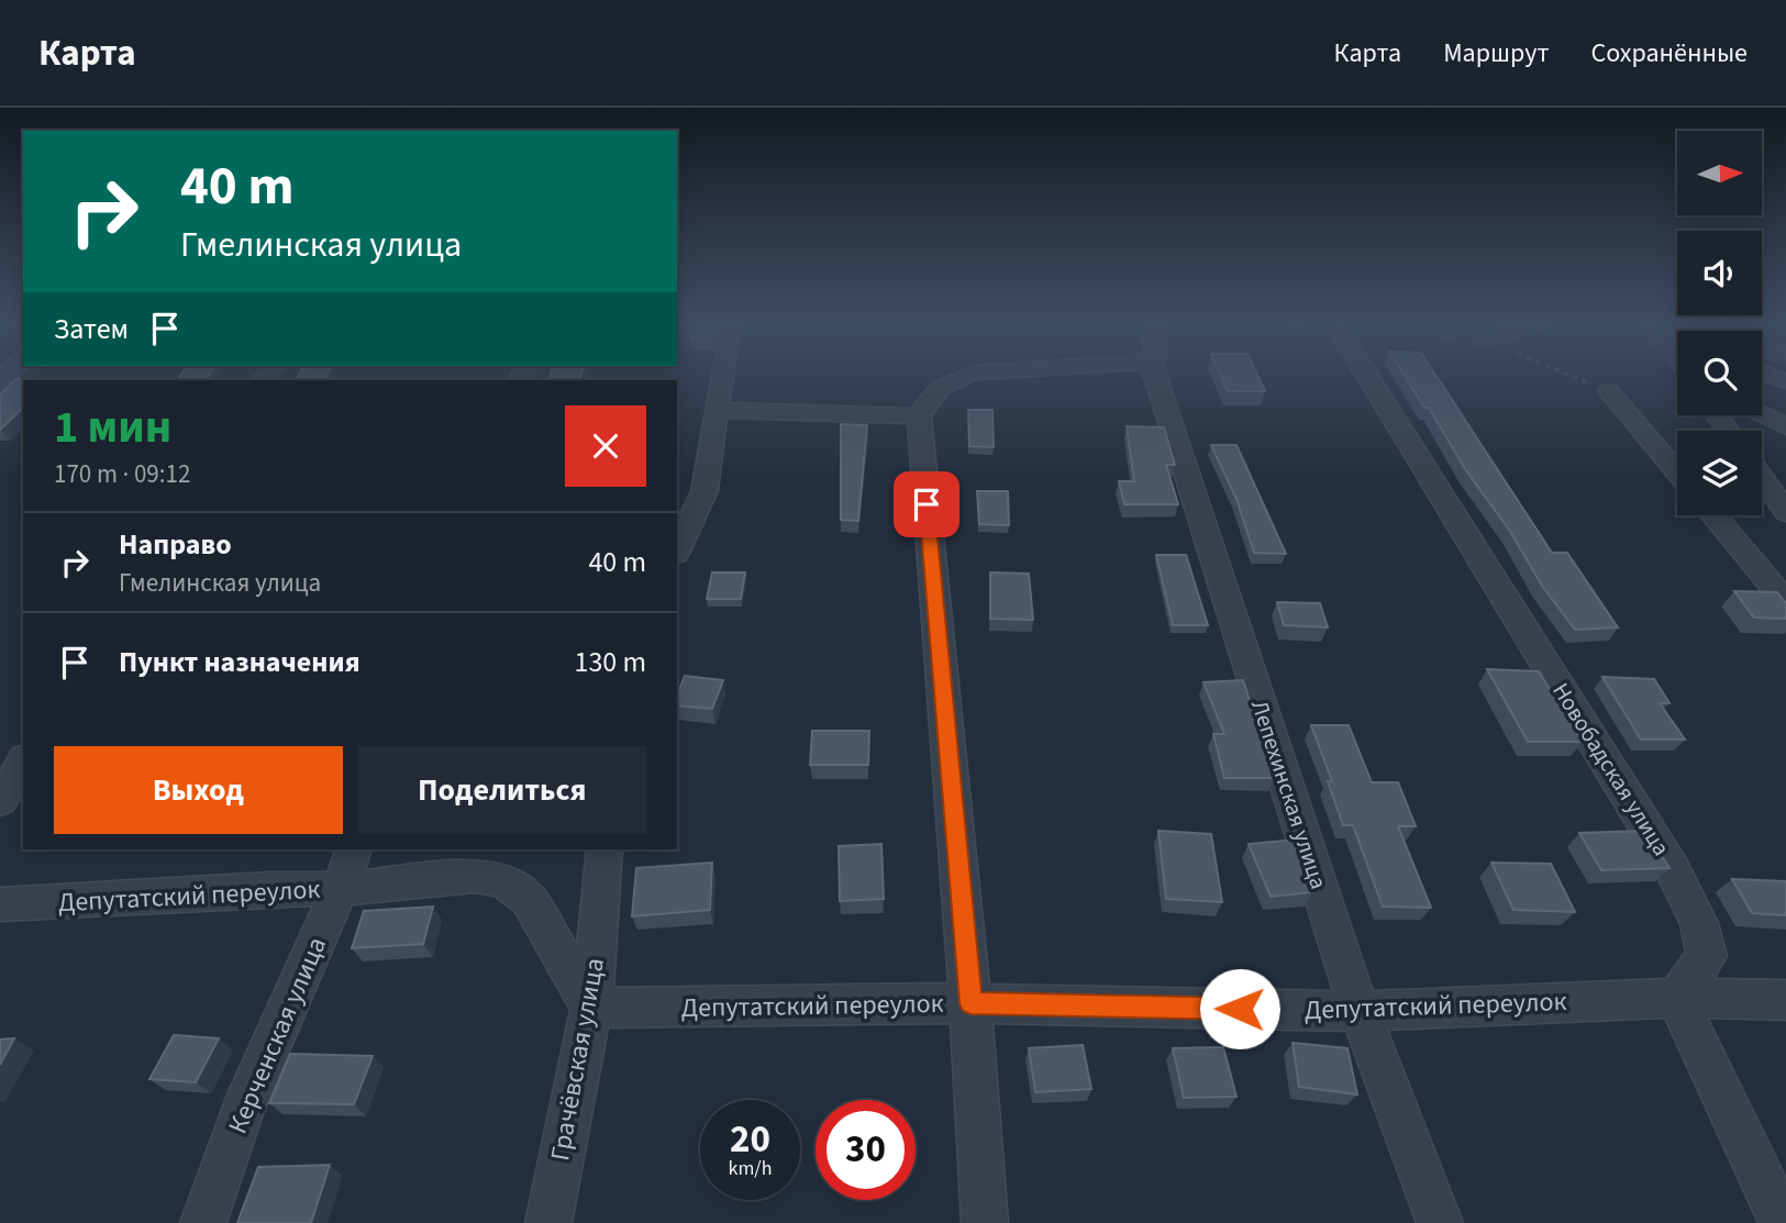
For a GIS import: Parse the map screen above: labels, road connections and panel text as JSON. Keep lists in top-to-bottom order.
{
  "streets": {
    "street": [
      "Новобадская улица",
      "Лепехинская улица",
      "Депутатский переулок",
      "Керченская улица",
      "Грачёвская улица"
    ]
  },
  "crossings": [
    ["Новобадская улица", "Депутатский переулок"],
    ["Лепехинская улица", "Депутатский переулок"],
    ["Депутатский переулок", "Керченская улица"],
    ["Депутатский переулок", "Грачёвская улица"]
  ],
  "north": "right",
  "page": {
    "header": "Карта",
    "nav": ["Карта", "Маршрут", "Сохранённые"],
    "turn": ["40 m", "Гмелинская улица"],
    "then": "Затем",
    "heading": ["1 мин", "170 m · 09:12"],
    "list": [
      {
        "name": "Направо",
        "note": "Гмелинская улица",
        "value": "40 m"
      },
      {
        "name": "Пункт назначения",
        "value": "130 m"
      }
    ],
    "buttons": ["Выход", "Поделиться"],
    "speed": "20 km/h",
    "limit": "30"
  }
}
